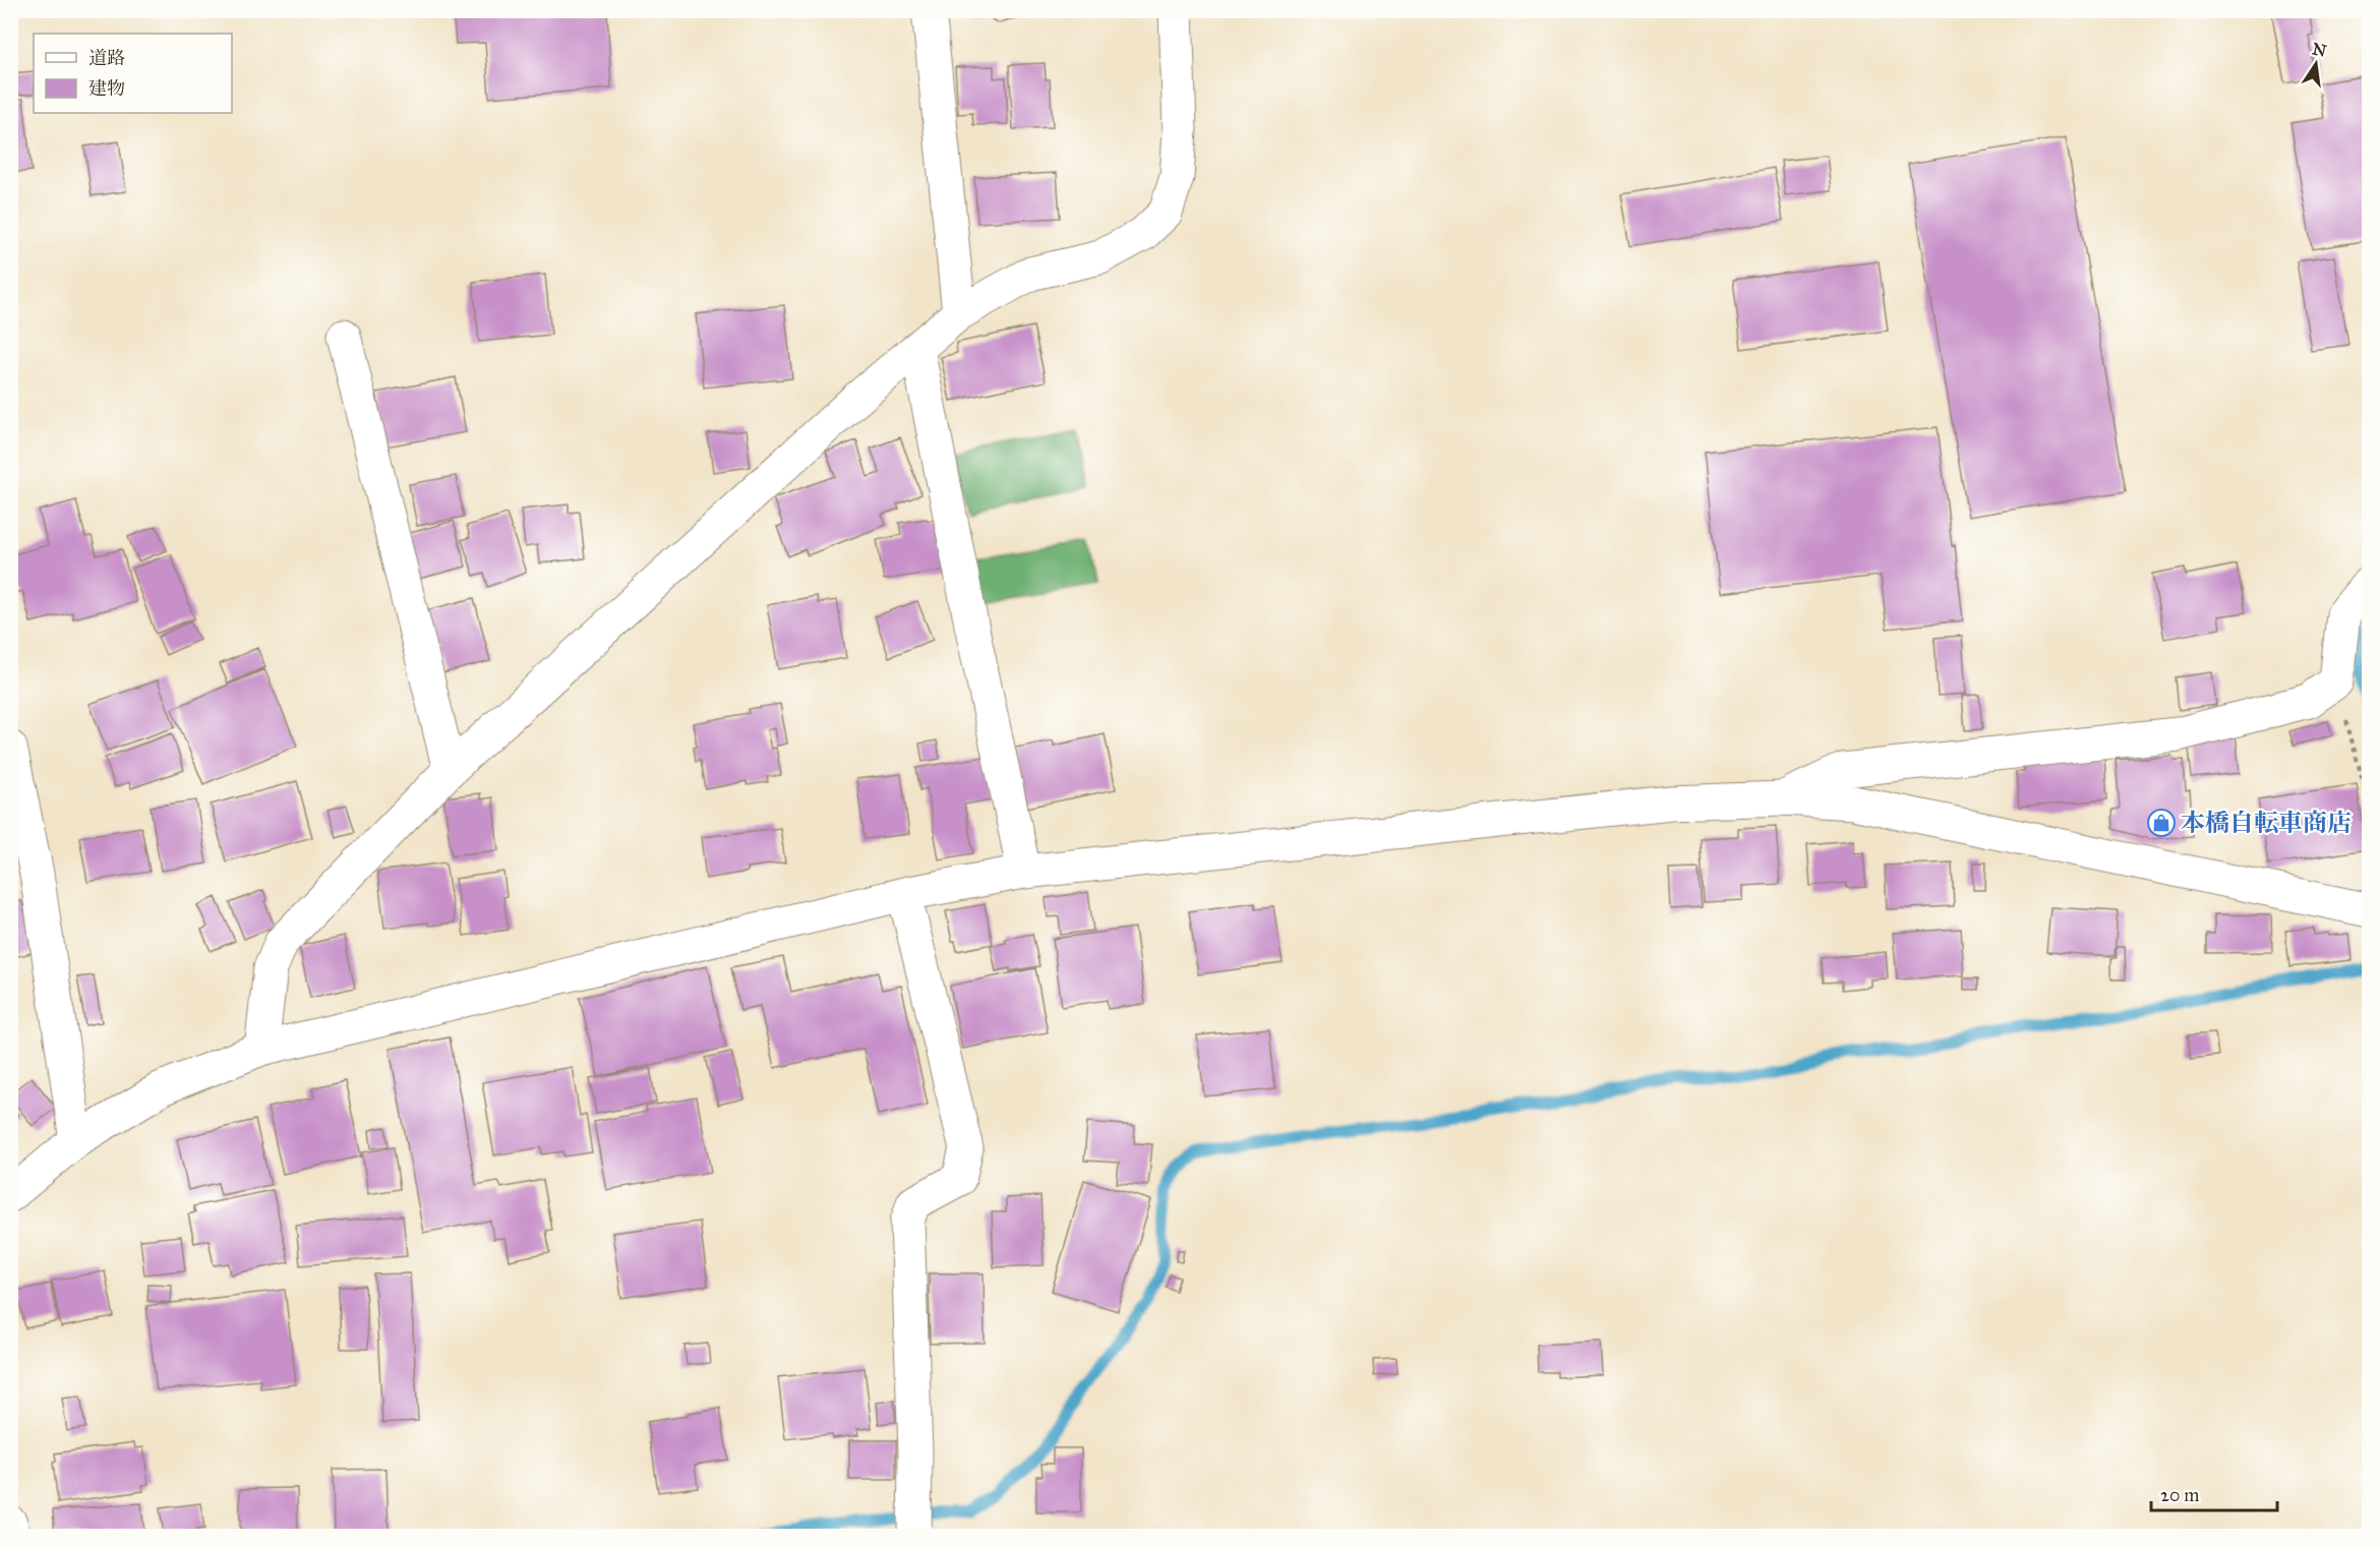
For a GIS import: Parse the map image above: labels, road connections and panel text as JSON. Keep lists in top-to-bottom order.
{
  "places": {
    "shop": ["本橋自転車商店"]
  },
  "legend": ["道路", "建物"],
  "scale_bar": "20 m",
  "north": "top"
}
